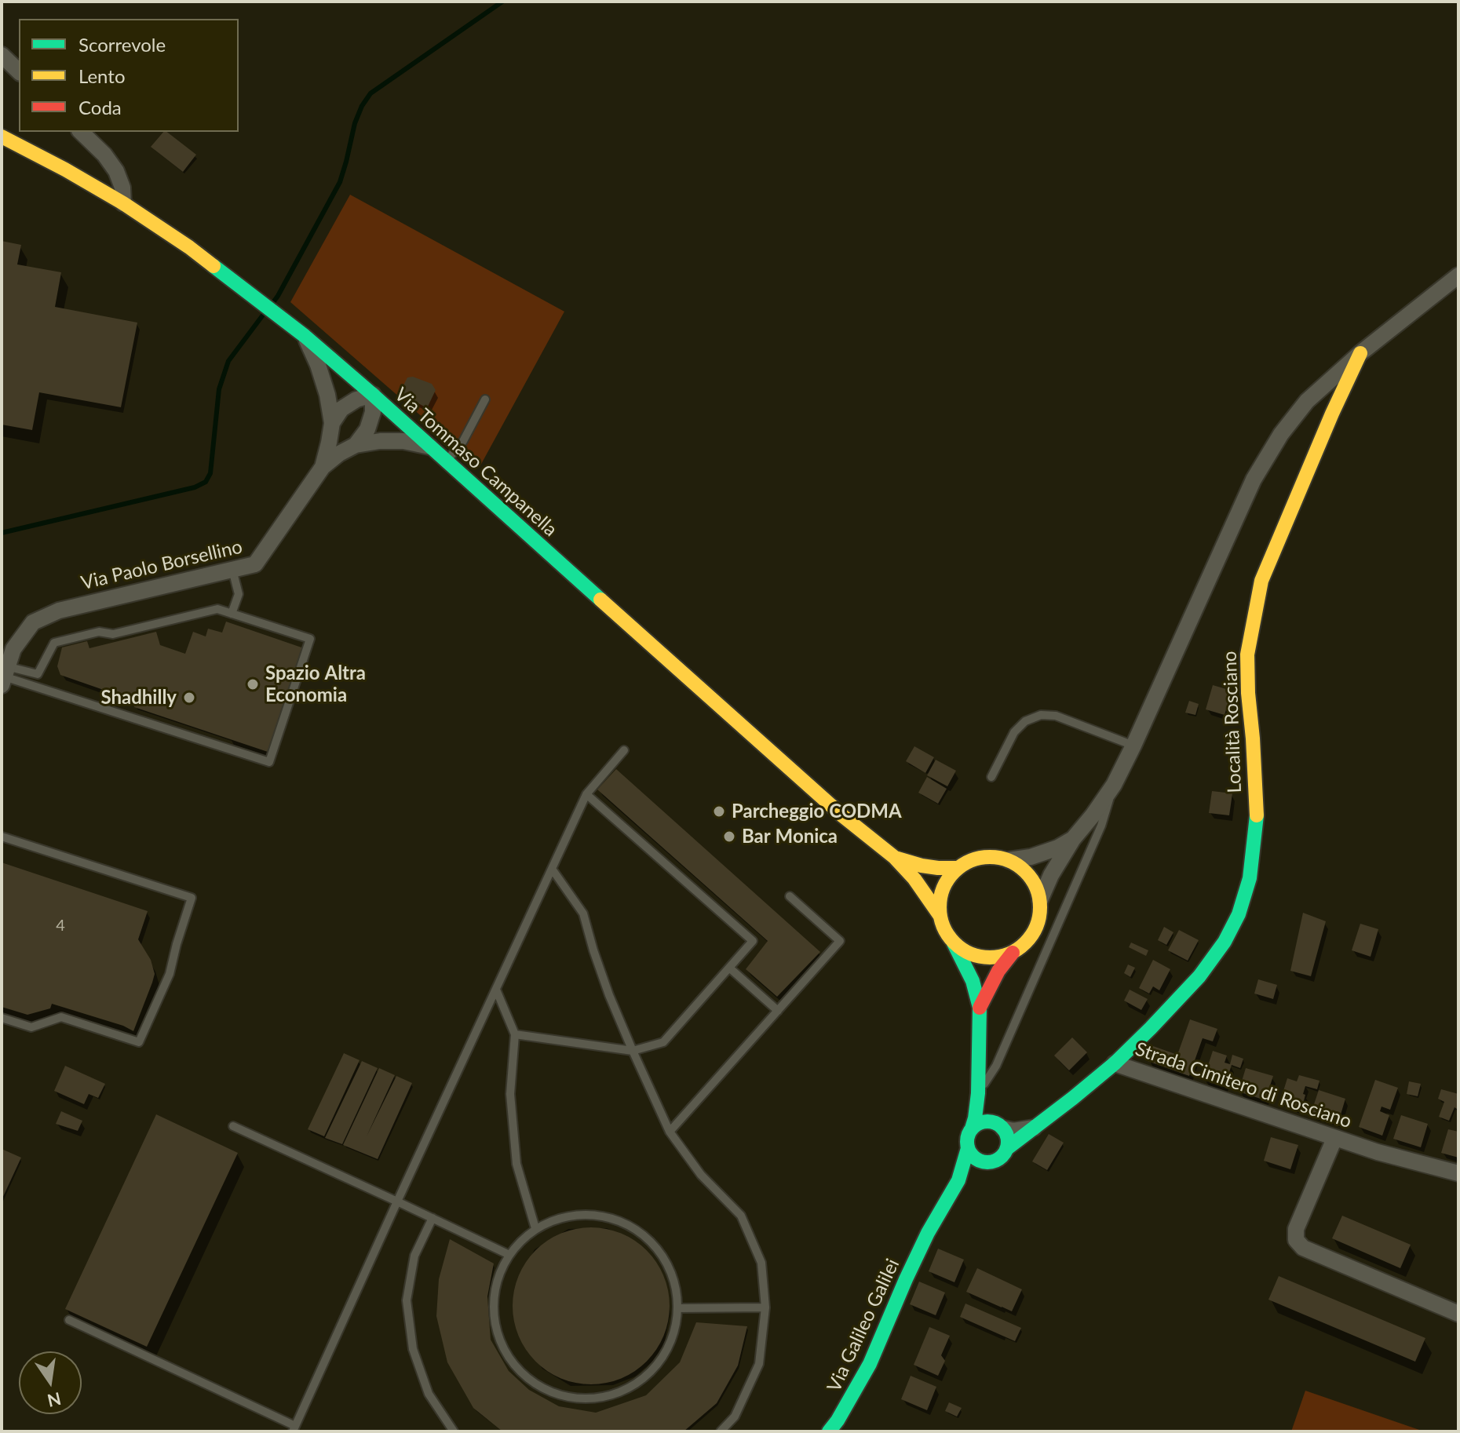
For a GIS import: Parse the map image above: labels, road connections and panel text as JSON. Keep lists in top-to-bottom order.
{
  "streets": {
    "main road": [
      "Via Tommaso Campanella",
      "Località Rosciano",
      "Strada Cimitero di Rosciano",
      "Via Galileo Galilei"
    ],
    "street": ["Via Paolo Borsellino"]
  },
  "crossings": [
    ["Via Tommaso Campanella", "Via Paolo Borsellino"],
    ["Via Tommaso Campanella", "Località Rosciano"],
    ["Località Rosciano", "Strada Cimitero di Rosciano"]
  ],
  "places": [
    "Spazio Altra Economia",
    "Shadhilly",
    "Parcheggio CODMA",
    "Bar Monica"
  ],
  "house_numbers": ["4"],
  "legend": ["Scorrevole", "Lento", "Coda"],
  "north": "bottom"
}
